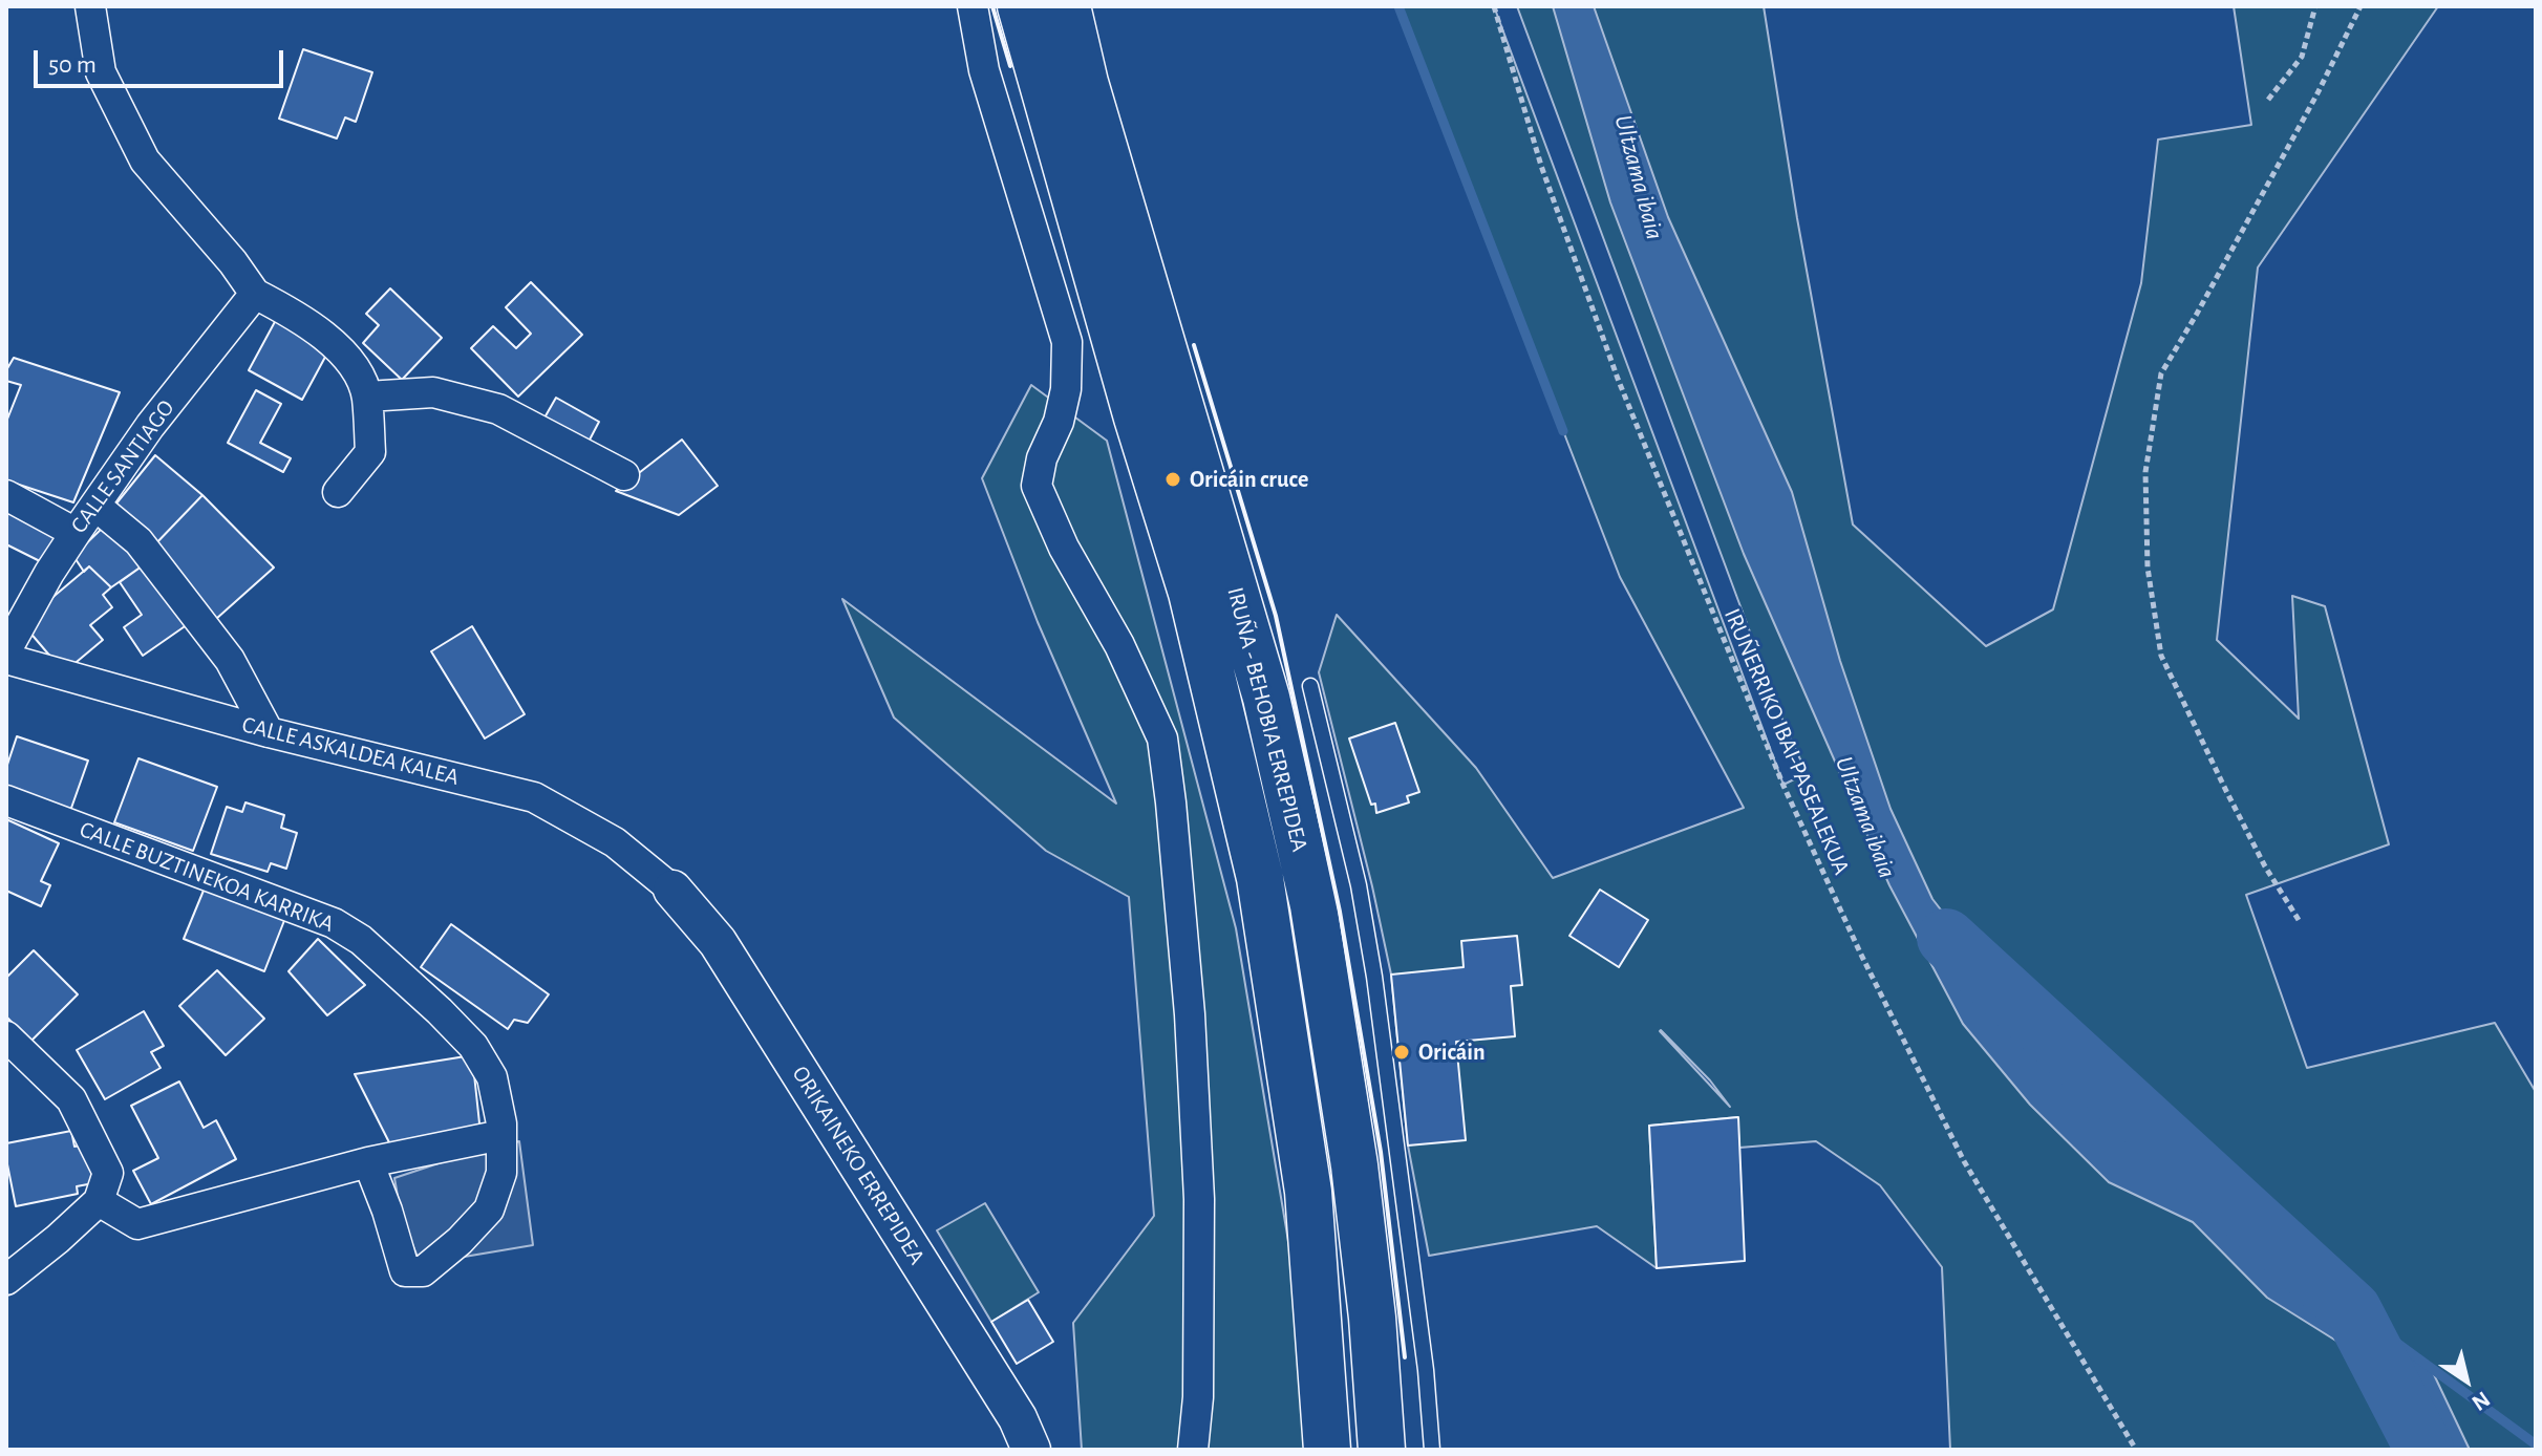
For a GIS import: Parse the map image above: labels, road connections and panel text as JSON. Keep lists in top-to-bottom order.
{
  "streets": {
    "highway": ["IRUÑA - BEHOBIA ERREPIDEA"],
    "street": [
      "CALLE SANTIAGO",
      "CALLE ASKALDEA KALEA",
      "CALLE BUZTINEKOA KARRIKA",
      "ORIKAINEKO ERREPIDEA"
    ],
    "path": ["IRUÑERRIKO IBAI-PASEALEKUA"]
  },
  "crossings": [
    ["CALLE ASKALDEA KALEA", "ORIKAINEKO ERREPIDEA"]
  ],
  "water": ["Ultzama ibaia"],
  "places": ["Oricáin cruce", "Oricáin"],
  "scale_bar": "50 m",
  "north": "bottom right"
}
